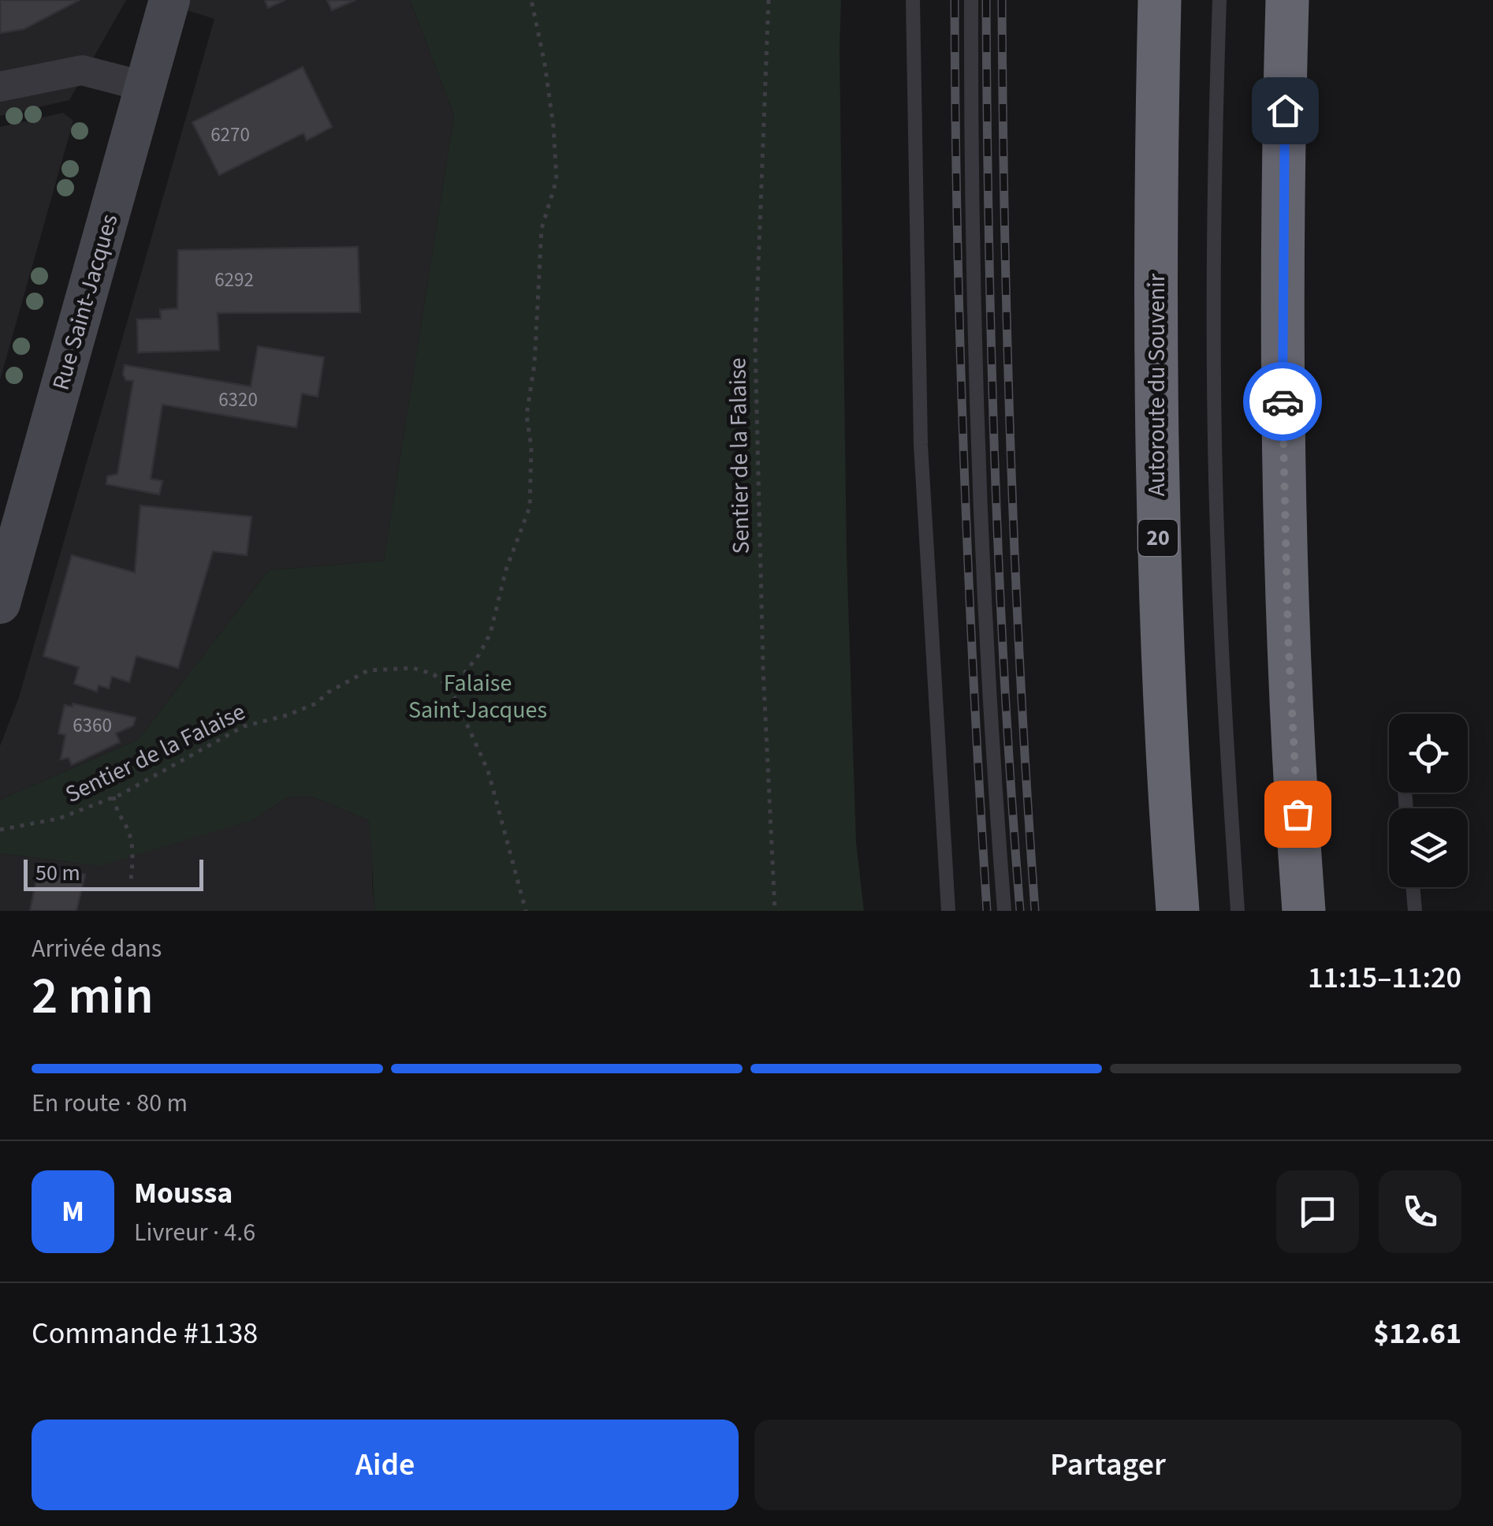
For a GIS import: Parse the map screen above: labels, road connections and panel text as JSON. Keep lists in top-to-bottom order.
{
  "streets": {
    "highway": ["Autoroute du Souvenir", "20"],
    "main road": ["Rue Saint-Jacques"],
    "path": ["Sentier de la Falaise"]
  },
  "parks": ["Falaise Saint-Jacques"],
  "house_numbers": [
    "6270",
    "6292",
    "6320",
    "6360"
  ],
  "scale_bar": "50 m",
  "page": {
    "scale": "50 m",
    "heading": ["2 min", "Arrivée dans", "11:15–11:20"],
    "panel": [
      "Moussa",
      "Livreur · 4.6",
      "Commande #1138",
      "$12.61"
    ],
    "bar": "En route · 80 m",
    "round": "M",
    "buttons": ["Aide", "Partager"]
  }
}
